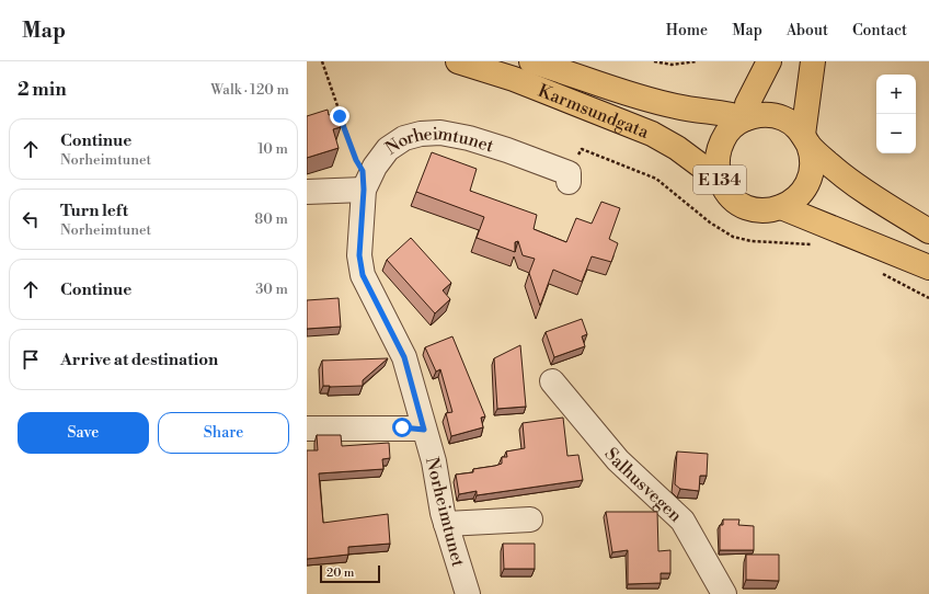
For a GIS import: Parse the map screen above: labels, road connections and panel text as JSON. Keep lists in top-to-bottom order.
{
  "streets": {
    "main road": ["Karmsundgata", "E 134"],
    "street": ["Norheimtunet", "Salhusvegen"]
  },
  "crossings": [
    ["Karmsundgata", "E 134"]
  ],
  "scale_bar": "20 m",
  "page": {
    "header": "Map",
    "nav": [
      "Home",
      "Map",
      "About",
      "Contact"
    ],
    "heading": ["2 min", "Walk · 120 m"],
    "map_buttons": ["+", "−"],
    "list": [
      ["Continue", "Norheimtunet", "10 m"],
      ["Turn left", "Norheimtunet", "80 m"],
      ["Continue", "30 m"],
      "Arrive at destination"
    ],
    "buttons": ["Save", "Share"],
    "scale": "20 m"
  }
}
